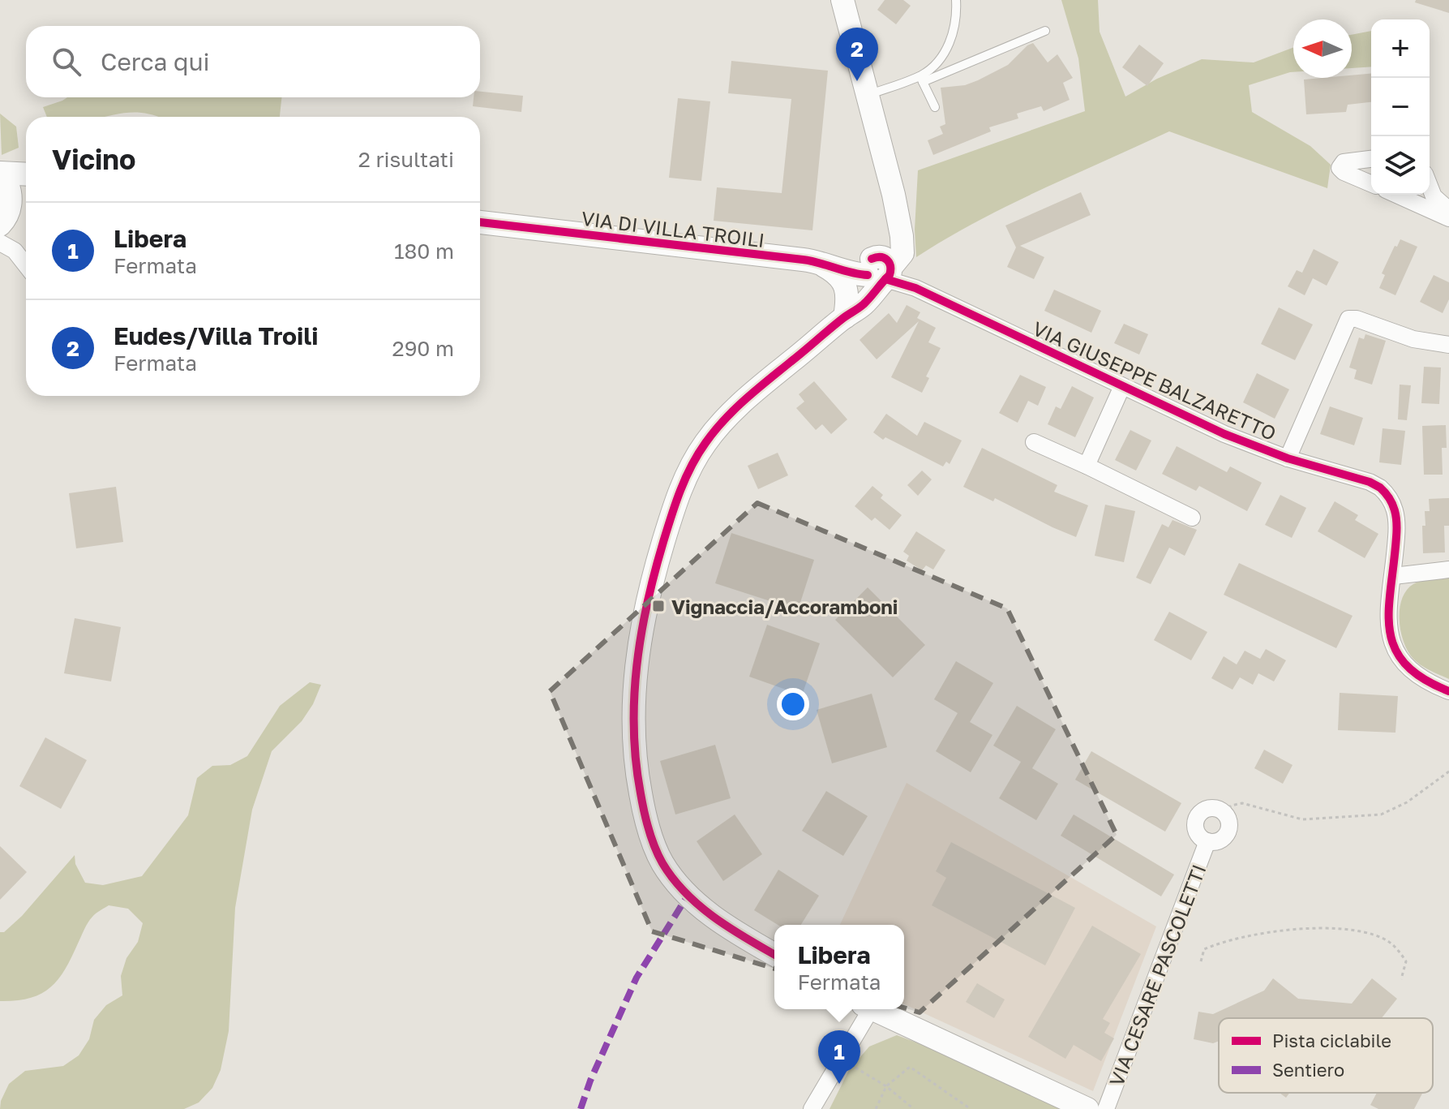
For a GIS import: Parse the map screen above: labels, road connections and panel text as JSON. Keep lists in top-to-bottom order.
{
  "streets": {
    "street": ["VIA DI VILLA TROILI", "VIA GIUSEPPE BALZARETTO", "VIA CESARE PASCOLETTI"]
  },
  "crossings": [
    ["VIA DI VILLA TROILI", "VIA GIUSEPPE BALZARETTO"]
  ],
  "places": {
    "transit": ["Vignaccia/Accoramboni"]
  },
  "legend": ["Pista ciclabile", "Sentiero"],
  "north": "left",
  "page": {
    "map_buttons": ["+", "−"],
    "search": "Cerca qui",
    "pins": ["2", "1"],
    "heading": ["Vicino", "2 risultati"],
    "list": [
      {
        "mark": "1",
        "name": "Libera",
        "note": "Fermata",
        "value": "180 m"
      },
      {
        "mark": "2",
        "name": "Eudes/Villa Troili",
        "note": "Fermata",
        "value": "290 m"
      }
    ],
    "popup": ["Libera", "Fermata"]
  }
}
